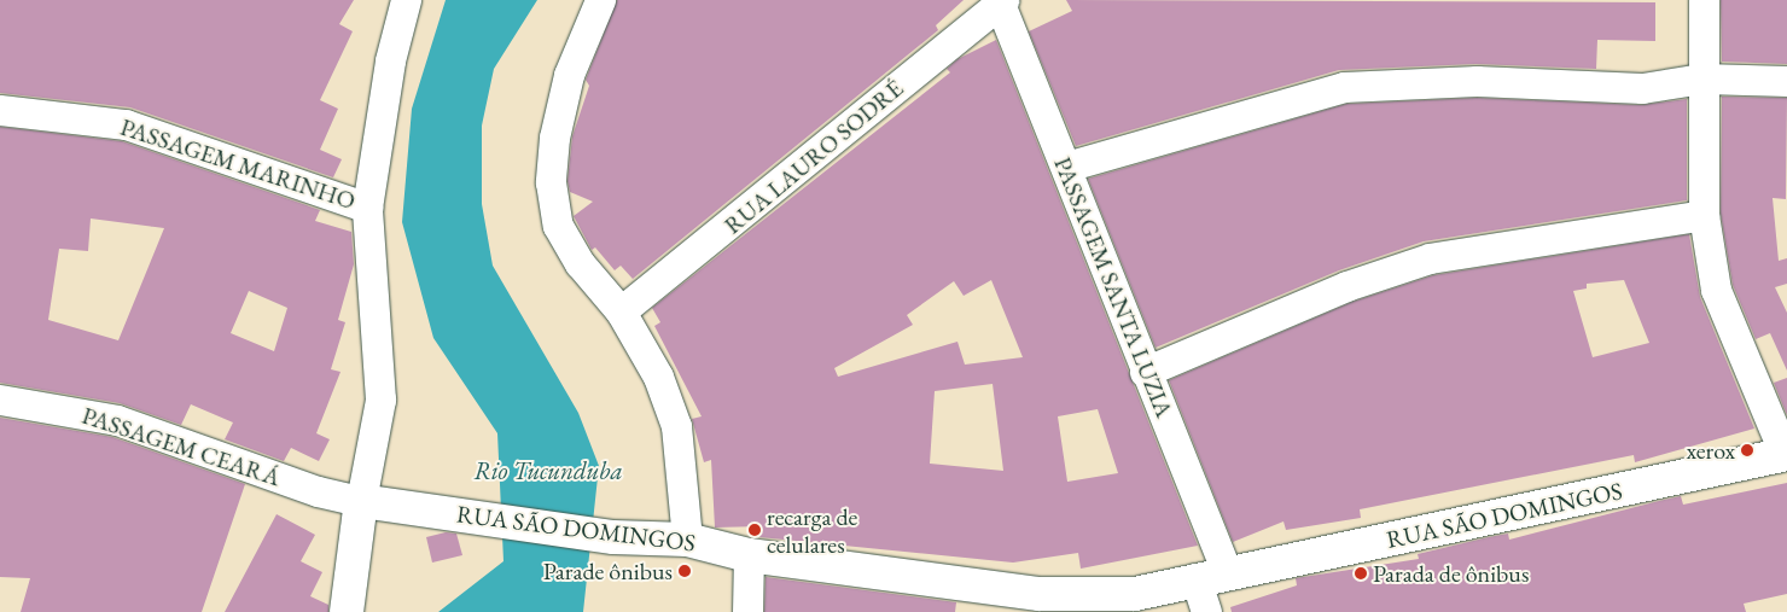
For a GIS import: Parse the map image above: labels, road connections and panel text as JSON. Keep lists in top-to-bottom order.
{
  "streets": {
    "street": [
      "RUA LAURO SODRÉ",
      "PASSAGEM MARINHO",
      "PASSAGEM SANTA LUZIA",
      "PASSAGEM CEARÁ",
      "RUA SÃO DOMINGOS"
    ]
  },
  "crossings": [
    ["RUA LAURO SODRÉ", "PASSAGEM SANTA LUZIA"],
    ["PASSAGEM SANTA LUZIA", "RUA SÃO DOMINGOS"],
    ["PASSAGEM CEARÁ", "RUA SÃO DOMINGOS"]
  ],
  "water": ["Rio Tucunduba"],
  "places": [
    "xerox",
    "recarga de celulares",
    "Parade ônibus",
    "Parada de ônibus"
  ]
}
